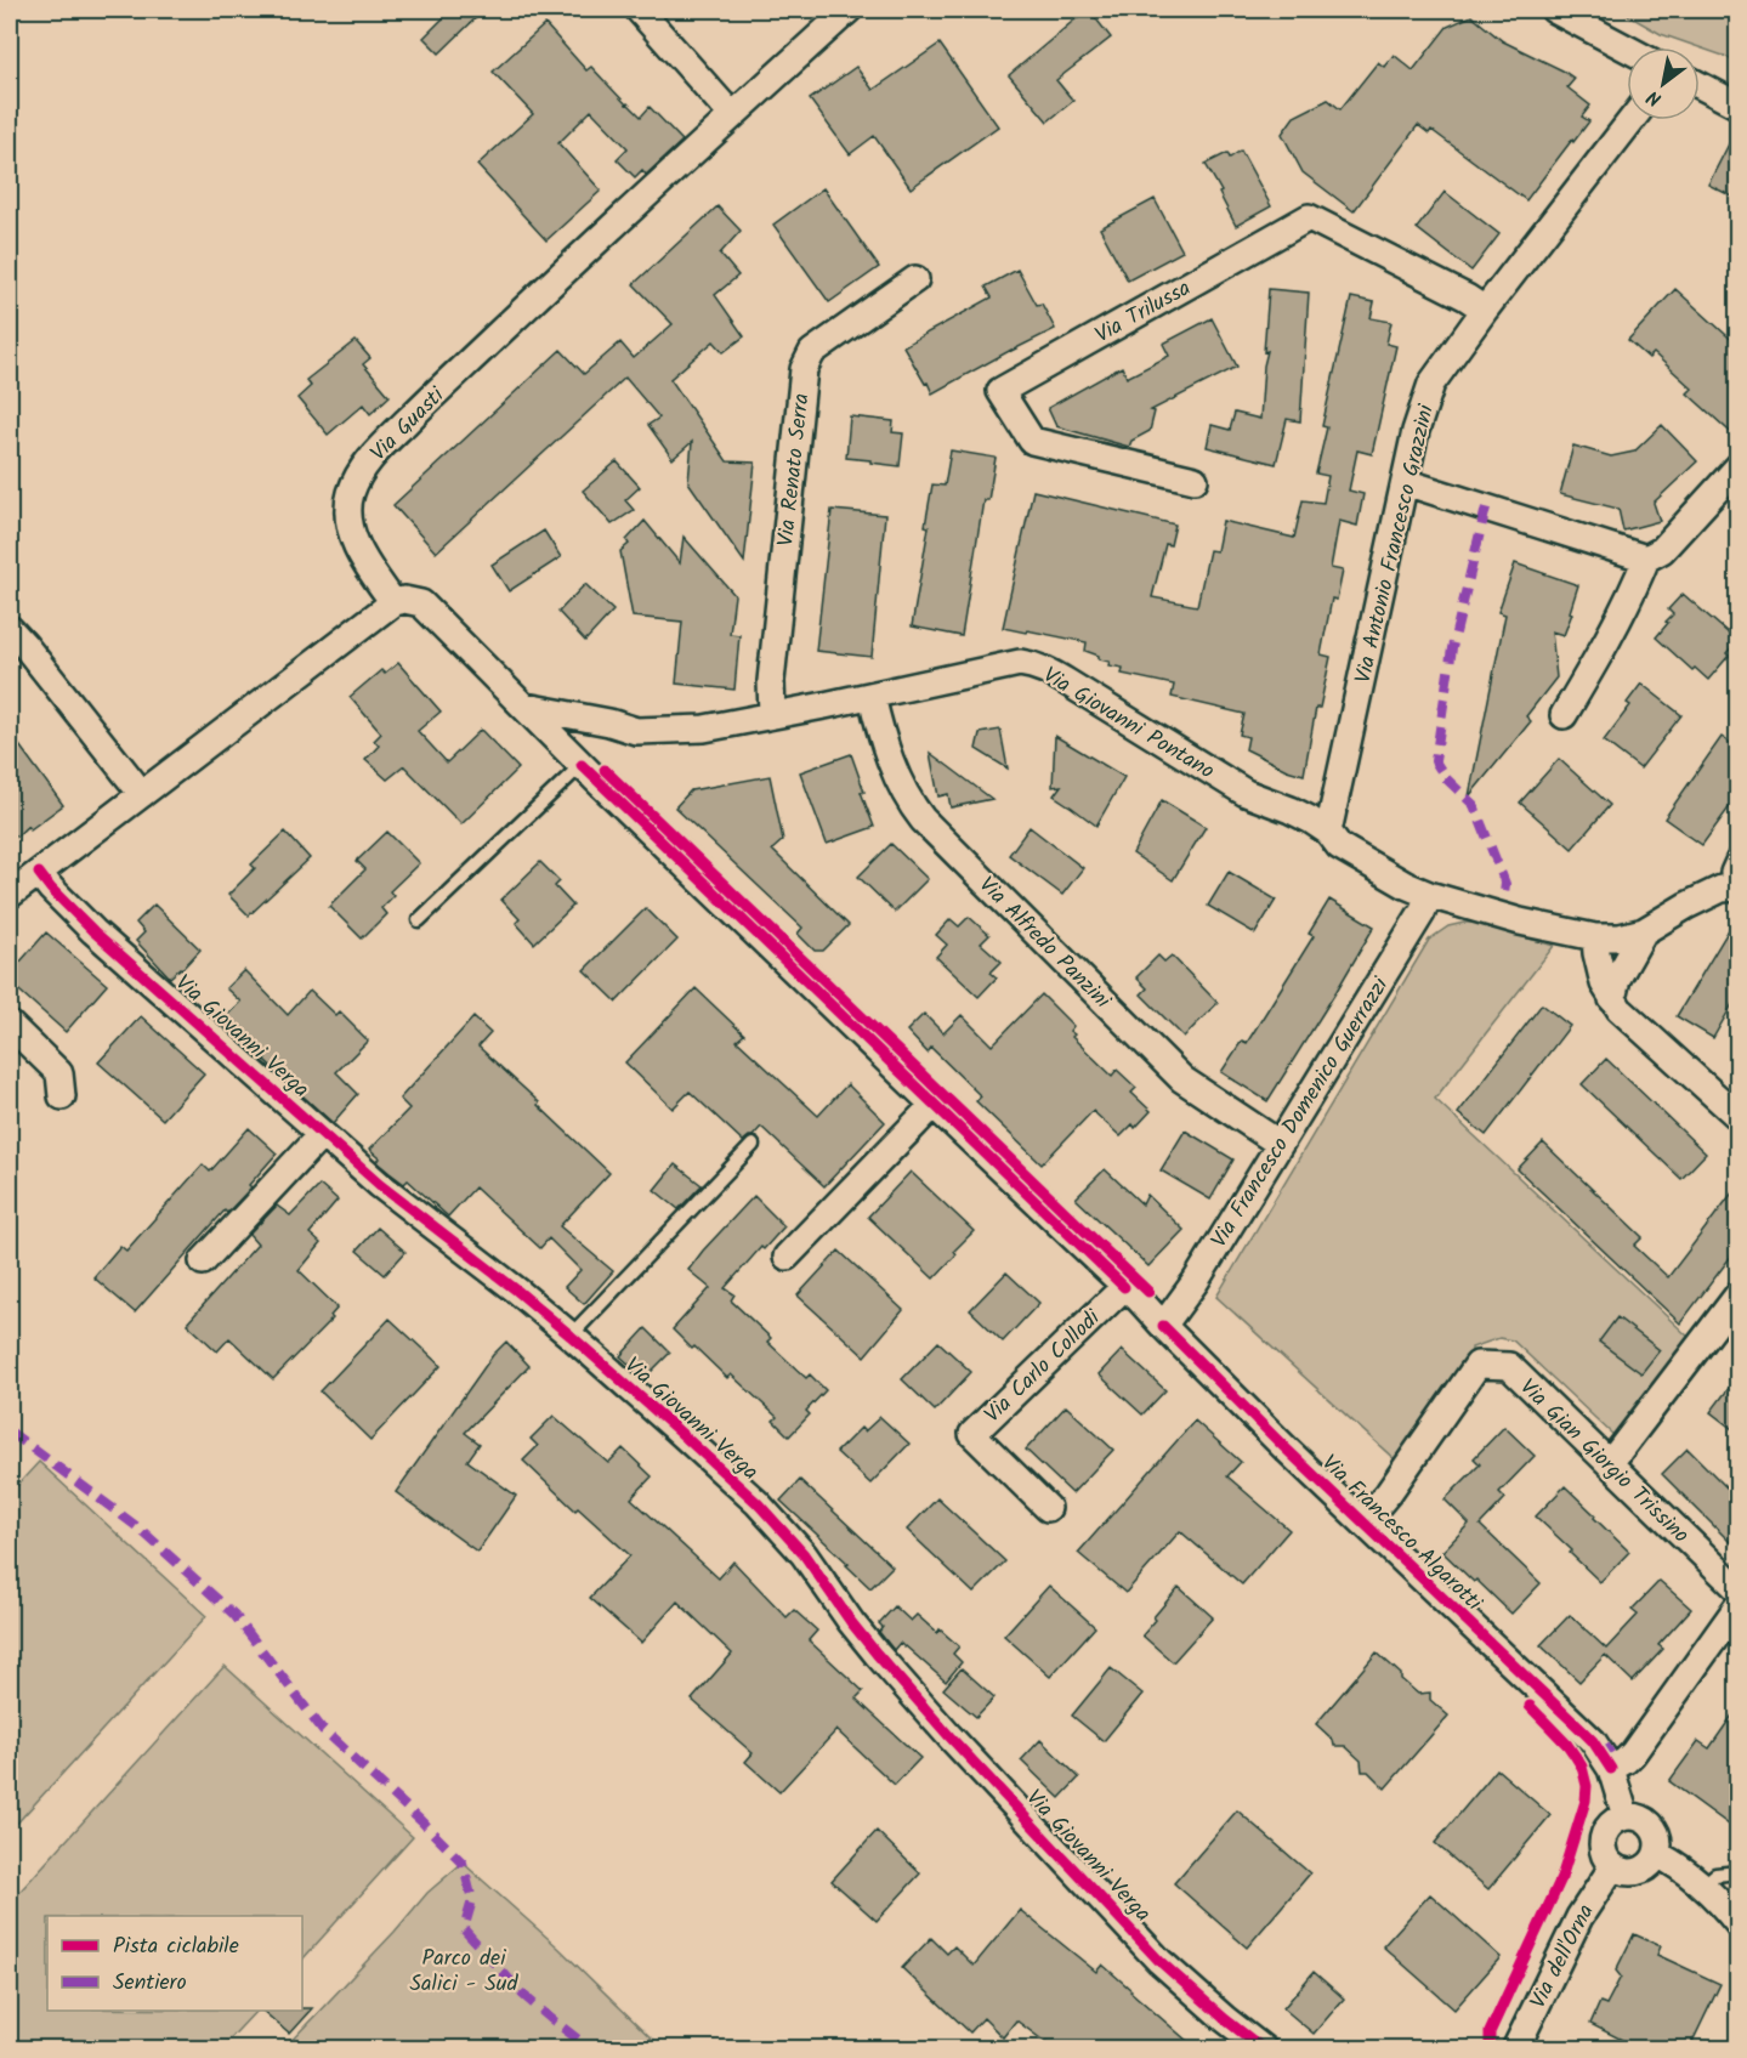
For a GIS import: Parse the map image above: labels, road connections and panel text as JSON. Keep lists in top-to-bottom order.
{
  "streets": {
    "street": [
      "Via Trilussa",
      "Via Guasti",
      "Via Renato Serra",
      "Via Antonio Francesco Grazzini",
      "Via Giovanni Pontano",
      "Via Alfredo Panzini",
      "Via Giovanni Verga",
      "Via Francesco Domenico Guerrazzi",
      "Via Carlo Collodi",
      "Via Gian Giorgio Trissino",
      "Via Francesco Algarotti",
      "Via dell'Orna"
    ]
  },
  "crossings": [
    ["Via Trilussa", "Via Antonio Francesco Grazzini"],
    ["Via Guasti", "Via Francesco Algarotti"],
    ["Via Renato Serra", "Via Giovanni Pontano"],
    ["Via Antonio Francesco Grazzini", "Via Giovanni Pontano"],
    ["Via Giovanni Pontano", "Via Alfredo Panzini"],
    ["Via Giovanni Pontano", "Via Francesco Domenico Guerrazzi"],
    ["Via Giovanni Pontano", "Via Francesco Algarotti"],
    ["Via Alfredo Panzini", "Via Francesco Domenico Guerrazzi"],
    ["Via Francesco Domenico Guerrazzi", "Via Francesco Algarotti"],
    ["Via Carlo Collodi", "Via Francesco Algarotti"],
    ["Via Gian Giorgio Trissino", "Via Francesco Algarotti"],
    ["Via Francesco Algarotti", "Via dell'Orna"]
  ],
  "parks": ["Parco dei Salici - Sud"],
  "legend": ["Pista ciclabile", "Sentiero"],
  "north": "bottom left"
}
